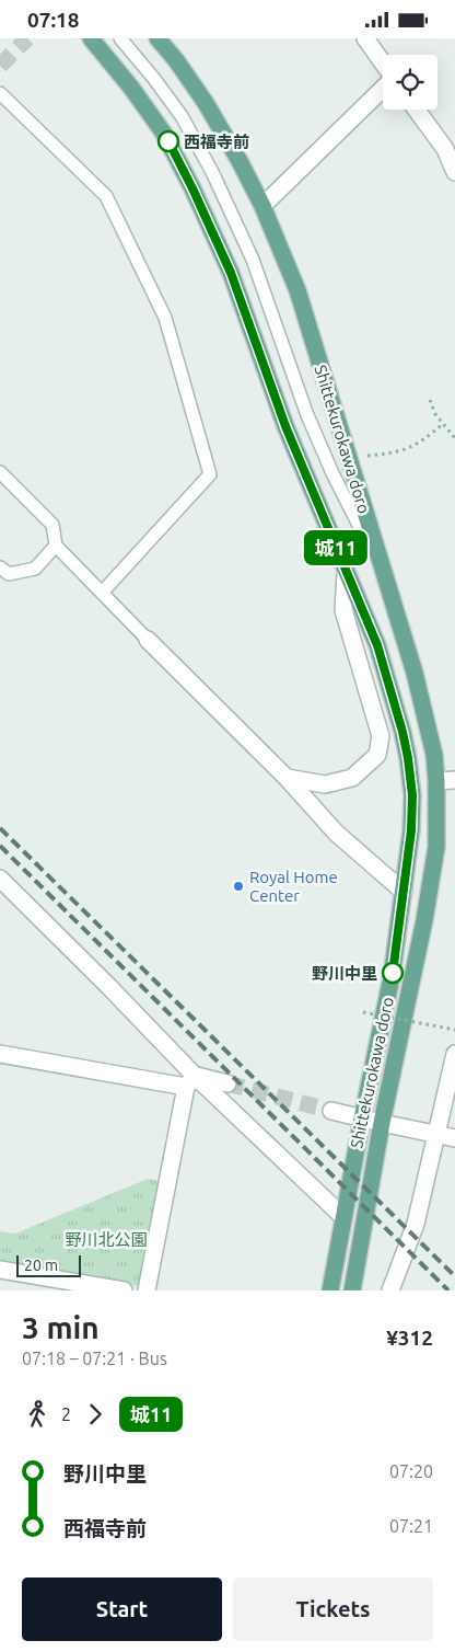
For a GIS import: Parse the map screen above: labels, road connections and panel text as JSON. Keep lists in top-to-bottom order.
{
  "streets": {
    "main road": ["Shittekurokawa doro"]
  },
  "parks": ["野川北公園"],
  "places": ["西福寺前", "Royal Home Center", "野川中里"],
  "lines": ["bus line 城11"],
  "scale_bar": "20 m",
  "page": {
    "status": "07:18",
    "on_map": "城11",
    "scale": "20 m",
    "heading": ["3 min", "07:18 – 07:21 · Bus", "¥312"],
    "legs": ["2", "城11"],
    "list": [
      {
        "name": "野川中里",
        "value": "07:20"
      },
      {
        "name": "西福寺前",
        "value": "07:21"
      }
    ],
    "buttons": ["Start", "Tickets"]
  }
}
